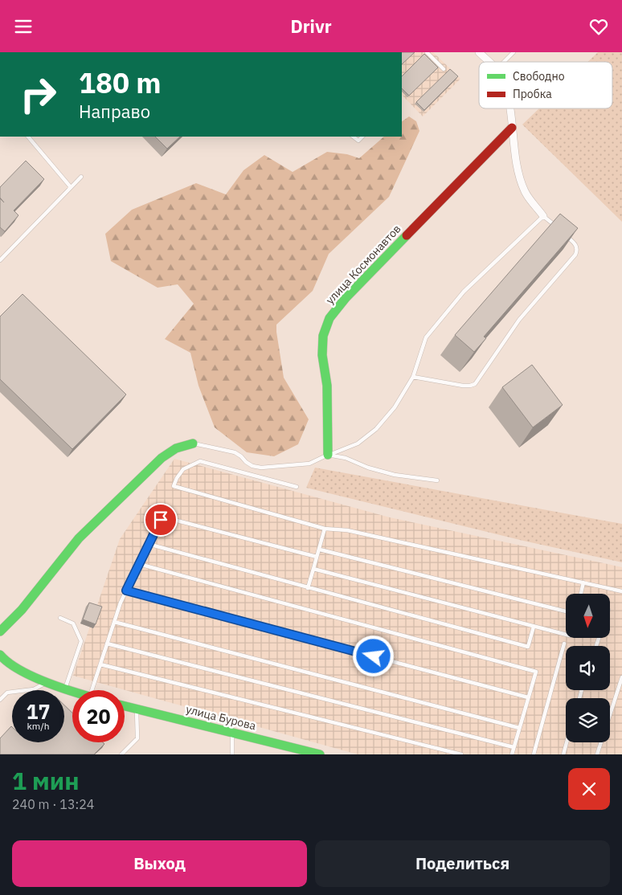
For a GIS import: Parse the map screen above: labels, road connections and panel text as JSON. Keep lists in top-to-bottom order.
{
  "streets": {
    "street": ["улица Космонавтов", "улица Бурова"]
  },
  "legend": ["Свободно", "Пробка"],
  "north": "bottom",
  "page": {
    "header": "Drivr",
    "turn": ["180 m", "Направо"],
    "speed": "17 km/h",
    "limit": "20",
    "heading": ["1 мин", "240 m · 13:24"],
    "buttons": ["Выход", "Поделиться"]
  }
}
